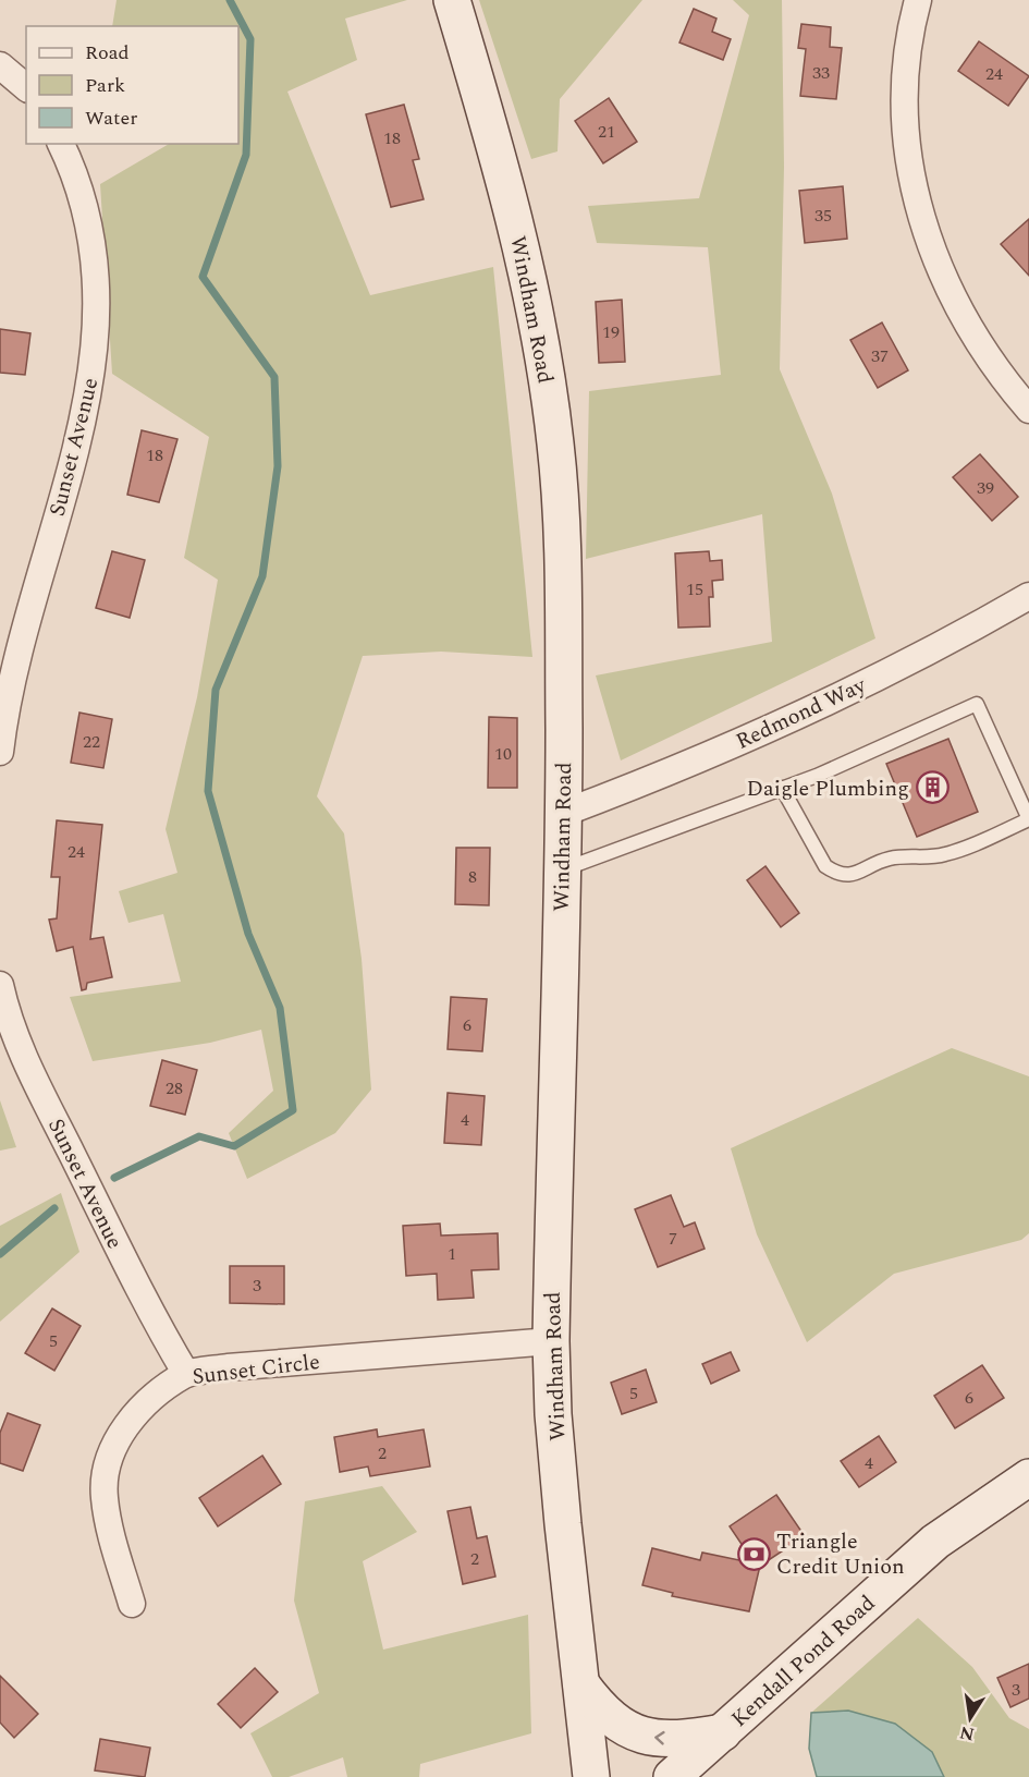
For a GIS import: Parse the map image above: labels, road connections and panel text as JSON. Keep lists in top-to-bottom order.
{
  "streets": {
    "street": [
      "Windham Road",
      "Sunset Avenue",
      "Redmond Way",
      "Sunset Circle",
      "Kendall Pond Road"
    ]
  },
  "crossings": [
    ["Windham Road", "Redmond Way"],
    ["Windham Road", "Sunset Circle"],
    ["Sunset Avenue", "Sunset Circle"]
  ],
  "places": {
    "building": ["Daigle Plumbing"],
    "bank": ["Triangle Credit Union"]
  },
  "house_numbers": [
    "33",
    "24",
    "21",
    "18",
    "35",
    "19",
    "37",
    "18",
    "39",
    "15",
    "22",
    "10",
    "24",
    "8",
    "6",
    "28",
    "4",
    "7",
    "1",
    "3",
    "5",
    "5",
    "6",
    "2",
    "4",
    "2",
    "3"
  ],
  "legend": ["Road", "Park", "Water"],
  "north": "bottom"
}
